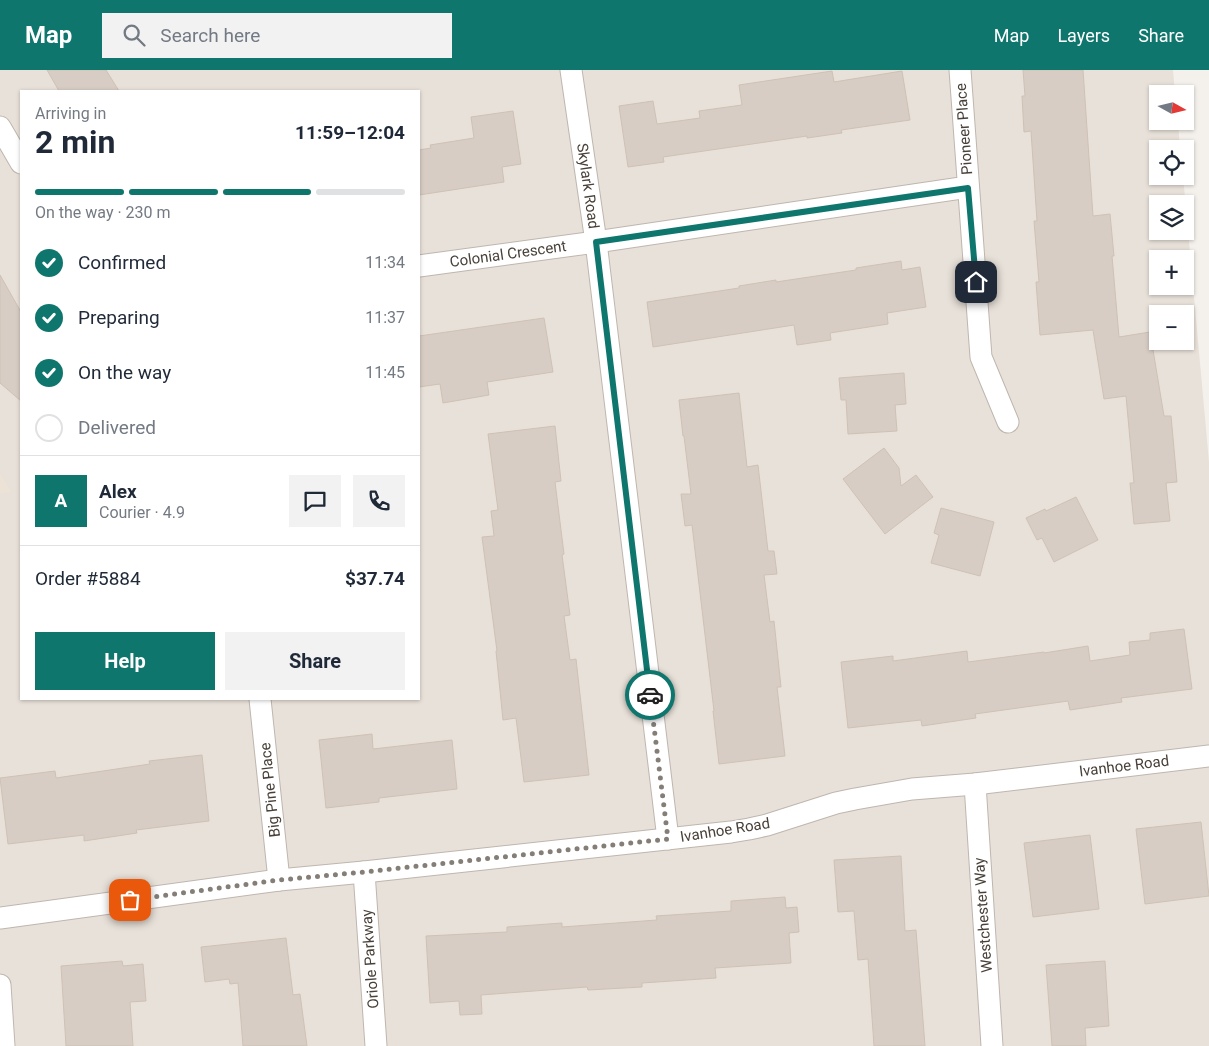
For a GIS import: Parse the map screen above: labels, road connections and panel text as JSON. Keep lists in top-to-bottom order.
{
  "streets": {
    "street": [
      "Pioneer Place",
      "Skylark Road",
      "Colonial Crescent",
      "Ivanhoe Road",
      "Big Pine Place",
      "Westchester Way",
      "Oriole Parkway"
    ]
  },
  "crossings": [
    ["Pioneer Place", "Skylark Road"],
    ["Pioneer Place", "Colonial Crescent"],
    ["Skylark Road", "Colonial Crescent"],
    ["Skylark Road", "Ivanhoe Road"],
    ["Ivanhoe Road", "Big Pine Place"],
    ["Ivanhoe Road", "Westchester Way"],
    ["Ivanhoe Road", "Oriole Parkway"]
  ],
  "north": "right",
  "page": {
    "header": "Map",
    "search": "Search here",
    "nav": ["Map", "Layers", "Share"],
    "map_buttons": ["+", "−"],
    "heading": ["2 min", "Arriving in", "11:59–12:04"],
    "panel": [
      "Alex",
      "Courier · 4.9",
      "Order #5884",
      "$37.74"
    ],
    "bar": "On the way · 230 m",
    "list": [
      ["Confirmed", "11:34"],
      ["Preparing", "11:37"],
      ["On the way", "11:45"],
      "Delivered"
    ],
    "round": "A",
    "buttons": ["Help", "Share"]
  }
}
